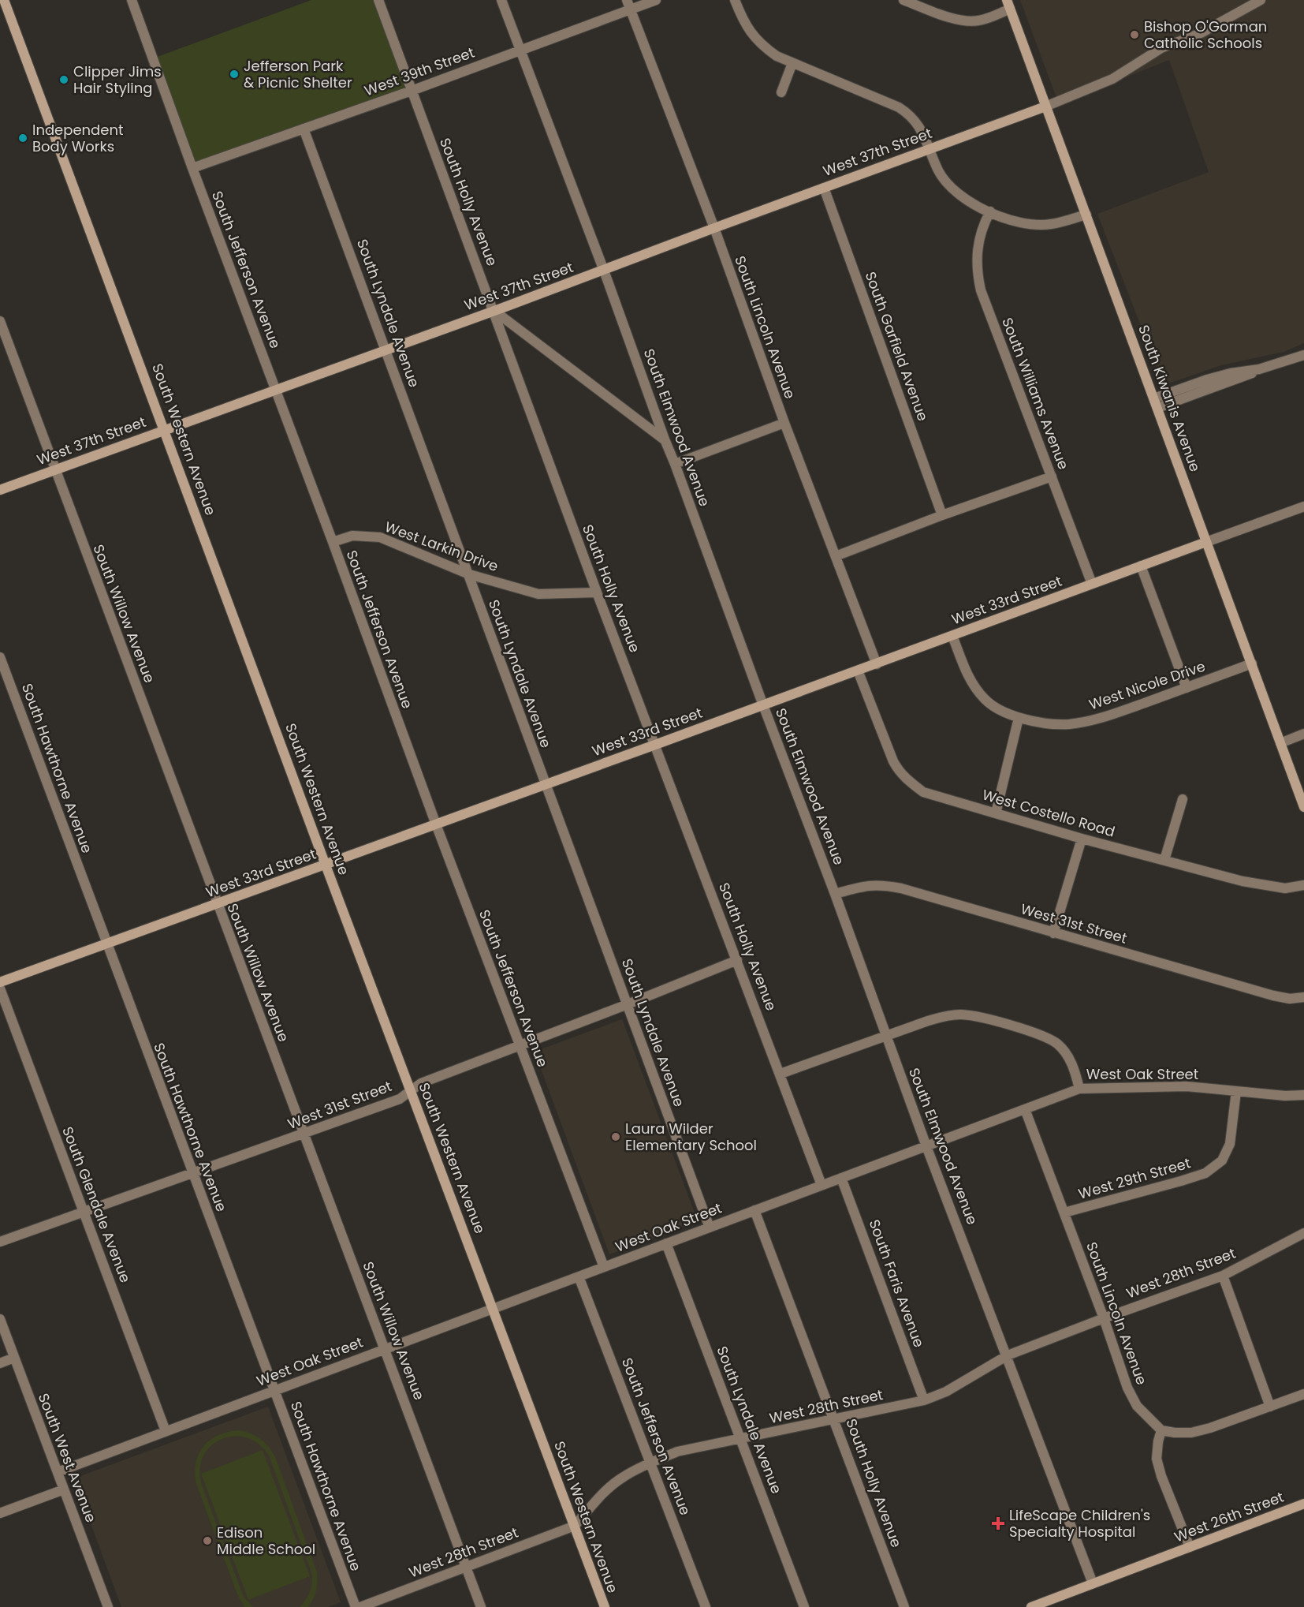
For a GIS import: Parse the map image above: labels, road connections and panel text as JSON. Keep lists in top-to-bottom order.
{
  "streets": {
    "street": [
      "West 39th Street",
      "West 37th Street",
      "South Holly Avenue",
      "South Jefferson Avenue",
      "South Lyndale Avenue",
      "South Lincoln Avenue",
      "South Garfield Avenue",
      "South Williams Avenue",
      "South Kiwanis Avenue",
      "South Elmwood Avenue",
      "South Western Avenue",
      "West Larkin Drive",
      "West 33rd Street",
      "South Willow Avenue",
      "West Nicole Drive",
      "South Hawthorne Avenue",
      "West Costello Road",
      "West 31st Street",
      "West Oak Street",
      "West 29th Street",
      "South Glendale Avenue",
      "West 28th Street",
      "South Faris Avenue",
      "South West Avenue",
      "West 26th Street"
    ]
  },
  "crossings": [
    ["West 39th Street", "South Holly Avenue"],
    ["West 39th Street", "South Jefferson Avenue"],
    ["West 39th Street", "South Lyndale Avenue"],
    ["West 39th Street", "South Lincoln Avenue"],
    ["West 39th Street", "South Elmwood Avenue"],
    ["West 37th Street", "South Holly Avenue"],
    ["West 37th Street", "South Jefferson Avenue"],
    ["West 37th Street", "South Lyndale Avenue"],
    ["West 37th Street", "South Lincoln Avenue"],
    ["West 37th Street", "South Garfield Avenue"],
    ["West 37th Street", "South Kiwanis Avenue"],
    ["West 37th Street", "South Elmwood Avenue"],
    ["West 37th Street", "South Western Avenue"],
    ["West 37th Street", "South Willow Avenue"],
    ["South Holly Avenue", "West Larkin Drive"],
    ["South Holly Avenue", "West 33rd Street"],
    ["South Holly Avenue", "West 31st Street"],
    ["South Holly Avenue", "West Oak Street"],
    ["South Holly Avenue", "West 28th Street"],
    ["South Jefferson Avenue", "West Larkin Drive"],
    ["South Jefferson Avenue", "West 33rd Street"],
    ["South Jefferson Avenue", "West 31st Street"],
    ["South Jefferson Avenue", "West Oak Street"],
    ["South Jefferson Avenue", "West 28th Street"],
    ["South Lyndale Avenue", "West Larkin Drive"],
    ["South Lyndale Avenue", "West 33rd Street"],
    ["South Lyndale Avenue", "West 31st Street"],
    ["South Lyndale Avenue", "West Oak Street"],
    ["South Lyndale Avenue", "West 28th Street"],
    ["South Lincoln Avenue", "West 33rd Street"],
    ["South Lincoln Avenue", "West Oak Street"],
    ["South Lincoln Avenue", "West 29th Street"],
    ["South Lincoln Avenue", "West 28th Street"],
    ["South Williams Avenue", "West 33rd Street"],
    ["South Kiwanis Avenue", "West 33rd Street"],
    ["South Kiwanis Avenue", "West Nicole Drive"],
    ["South Elmwood Avenue", "West 33rd Street"],
    ["South Elmwood Avenue", "West 31st Street"],
    ["South Elmwood Avenue", "West Oak Street"],
    ["South Elmwood Avenue", "West 28th Street"],
    ["South Elmwood Avenue", "West 26th Street"],
    ["South Western Avenue", "West 33rd Street"],
    ["South Western Avenue", "West 31st Street"],
    ["South Western Avenue", "West Oak Street"],
    ["South Western Avenue", "West 28th Street"],
    ["West 33rd Street", "South Willow Avenue"],
    ["West 33rd Street", "West Nicole Drive"],
    ["West 33rd Street", "South Hawthorne Avenue"],
    ["West 33rd Street", "West Costello Road"],
    ["South Willow Avenue", "West 31st Street"],
    ["South Willow Avenue", "West Oak Street"],
    ["South Willow Avenue", "West 28th Street"],
    ["South Hawthorne Avenue", "West 31st Street"],
    ["South Hawthorne Avenue", "West Oak Street"],
    ["West 31st Street", "South Glendale Avenue"],
    ["West Oak Street", "West 29th Street"],
    ["West Oak Street", "South Glendale Avenue"],
    ["West Oak Street", "South Faris Avenue"],
    ["West Oak Street", "South West Avenue"],
    ["West 28th Street", "South Faris Avenue"]
  ],
  "places": {
    "other": [
      "Bishop O'Gorman Catholic Schools",
      "Jefferson Park & Picnic Shelter",
      "Clipper Jims Hair Styling",
      "Independent Body Works",
      "Laura Wilder Elementary School",
      "Edison Middle School"
    ],
    "health": ["LifeScape Children's Specialty Hospital"]
  }
}
